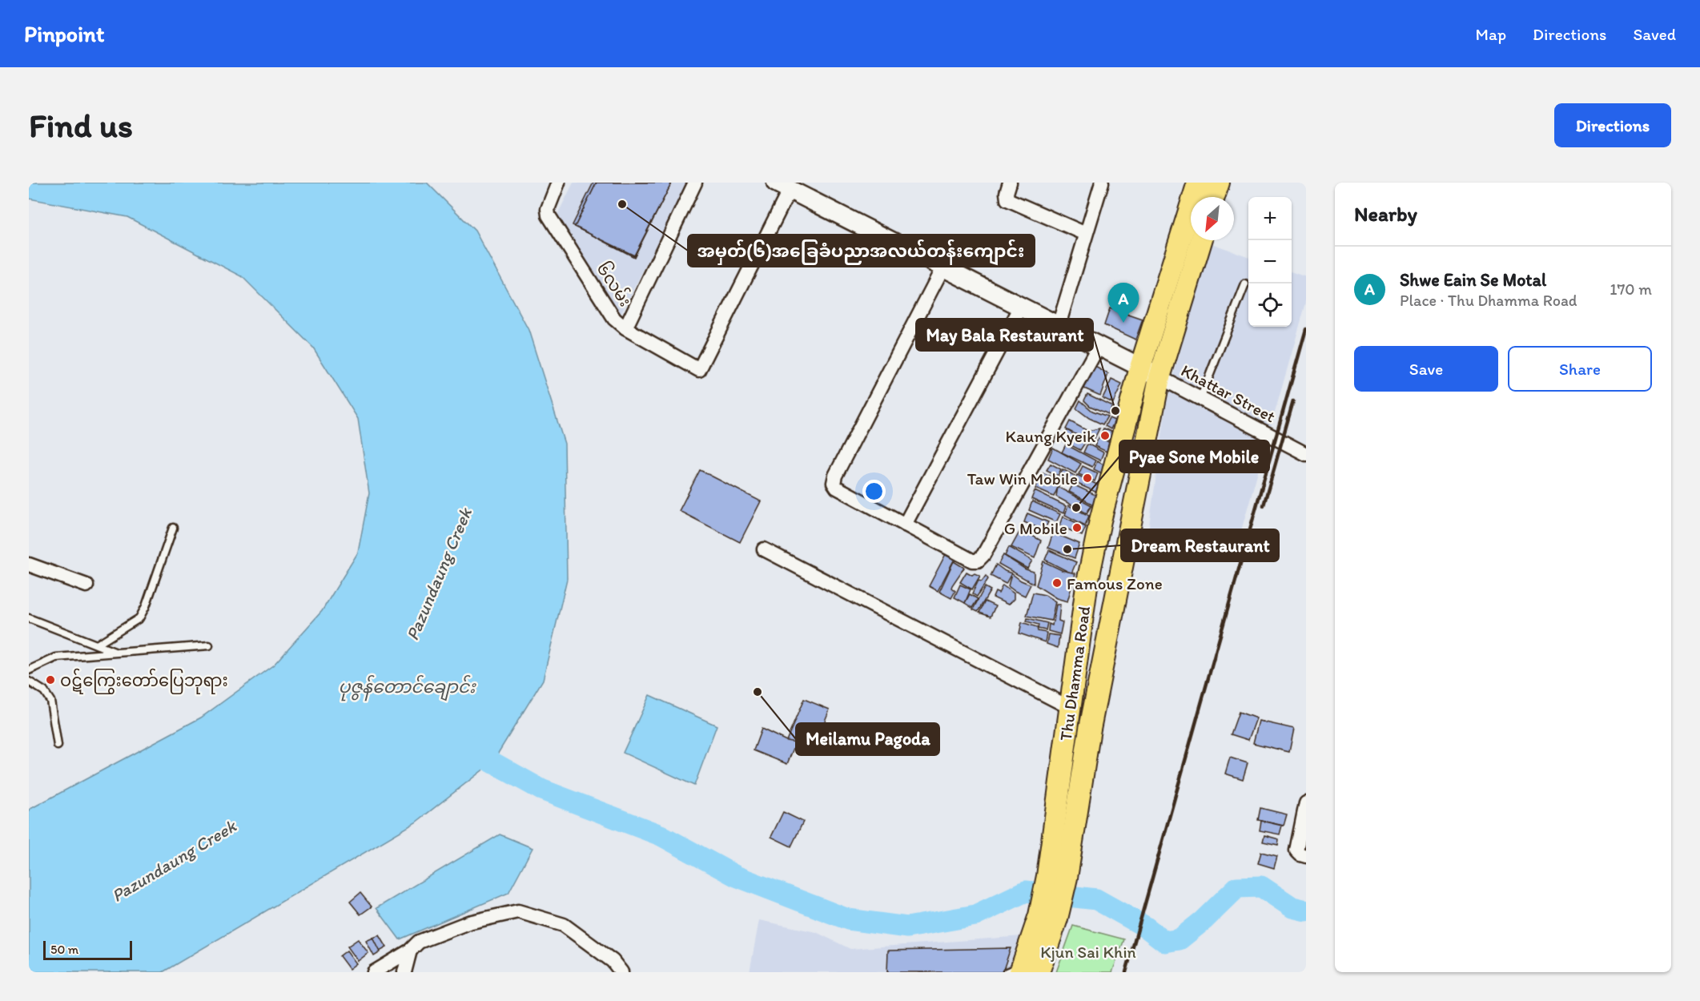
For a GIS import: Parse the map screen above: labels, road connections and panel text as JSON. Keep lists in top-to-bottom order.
{
  "streets": {
    "main road": ["Thu Dhamma Road"],
    "street": ["၆လမ်း", "Khattar Street"]
  },
  "crossings": [
    ["Khattar Street", "Thu Dhamma Road"]
  ],
  "water": ["Pazundaung Creek", "ပုဇွန်တောင်ချောင်း"],
  "parks": ["Kjun Sai Khin"],
  "places": [
    "အမှတ်(၆)အခြေခံပညာအလယ်တန်းကျောင်း",
    "May Bala Restaurant",
    "Kaung Kyeik",
    "Taw Win Mobile",
    "Pyae Sone Mobile",
    "G Mobile",
    "Dream Restaurant",
    "Famous Zone",
    "ဝဋ်ကြွေးတော်ပြေဘုရား",
    "Meilamu Pagoda"
  ],
  "scale_bar": "50 m",
  "north": "bottom left",
  "page": {
    "header": "Pinpoint",
    "nav": ["Map", "Directions", "Saved"],
    "buttons": [
      "Directions",
      ["Save", "Share"]
    ],
    "title": "Find us",
    "heading": "Nearby",
    "map_buttons": ["+", "−"],
    "list": [
      {
        "mark": "A",
        "name": "Shwe Eain Se Motal",
        "note": "Place · Thu Dhamma Road",
        "value": "170 m"
      }
    ],
    "pins": "A",
    "scale": "50 m"
  }
}
